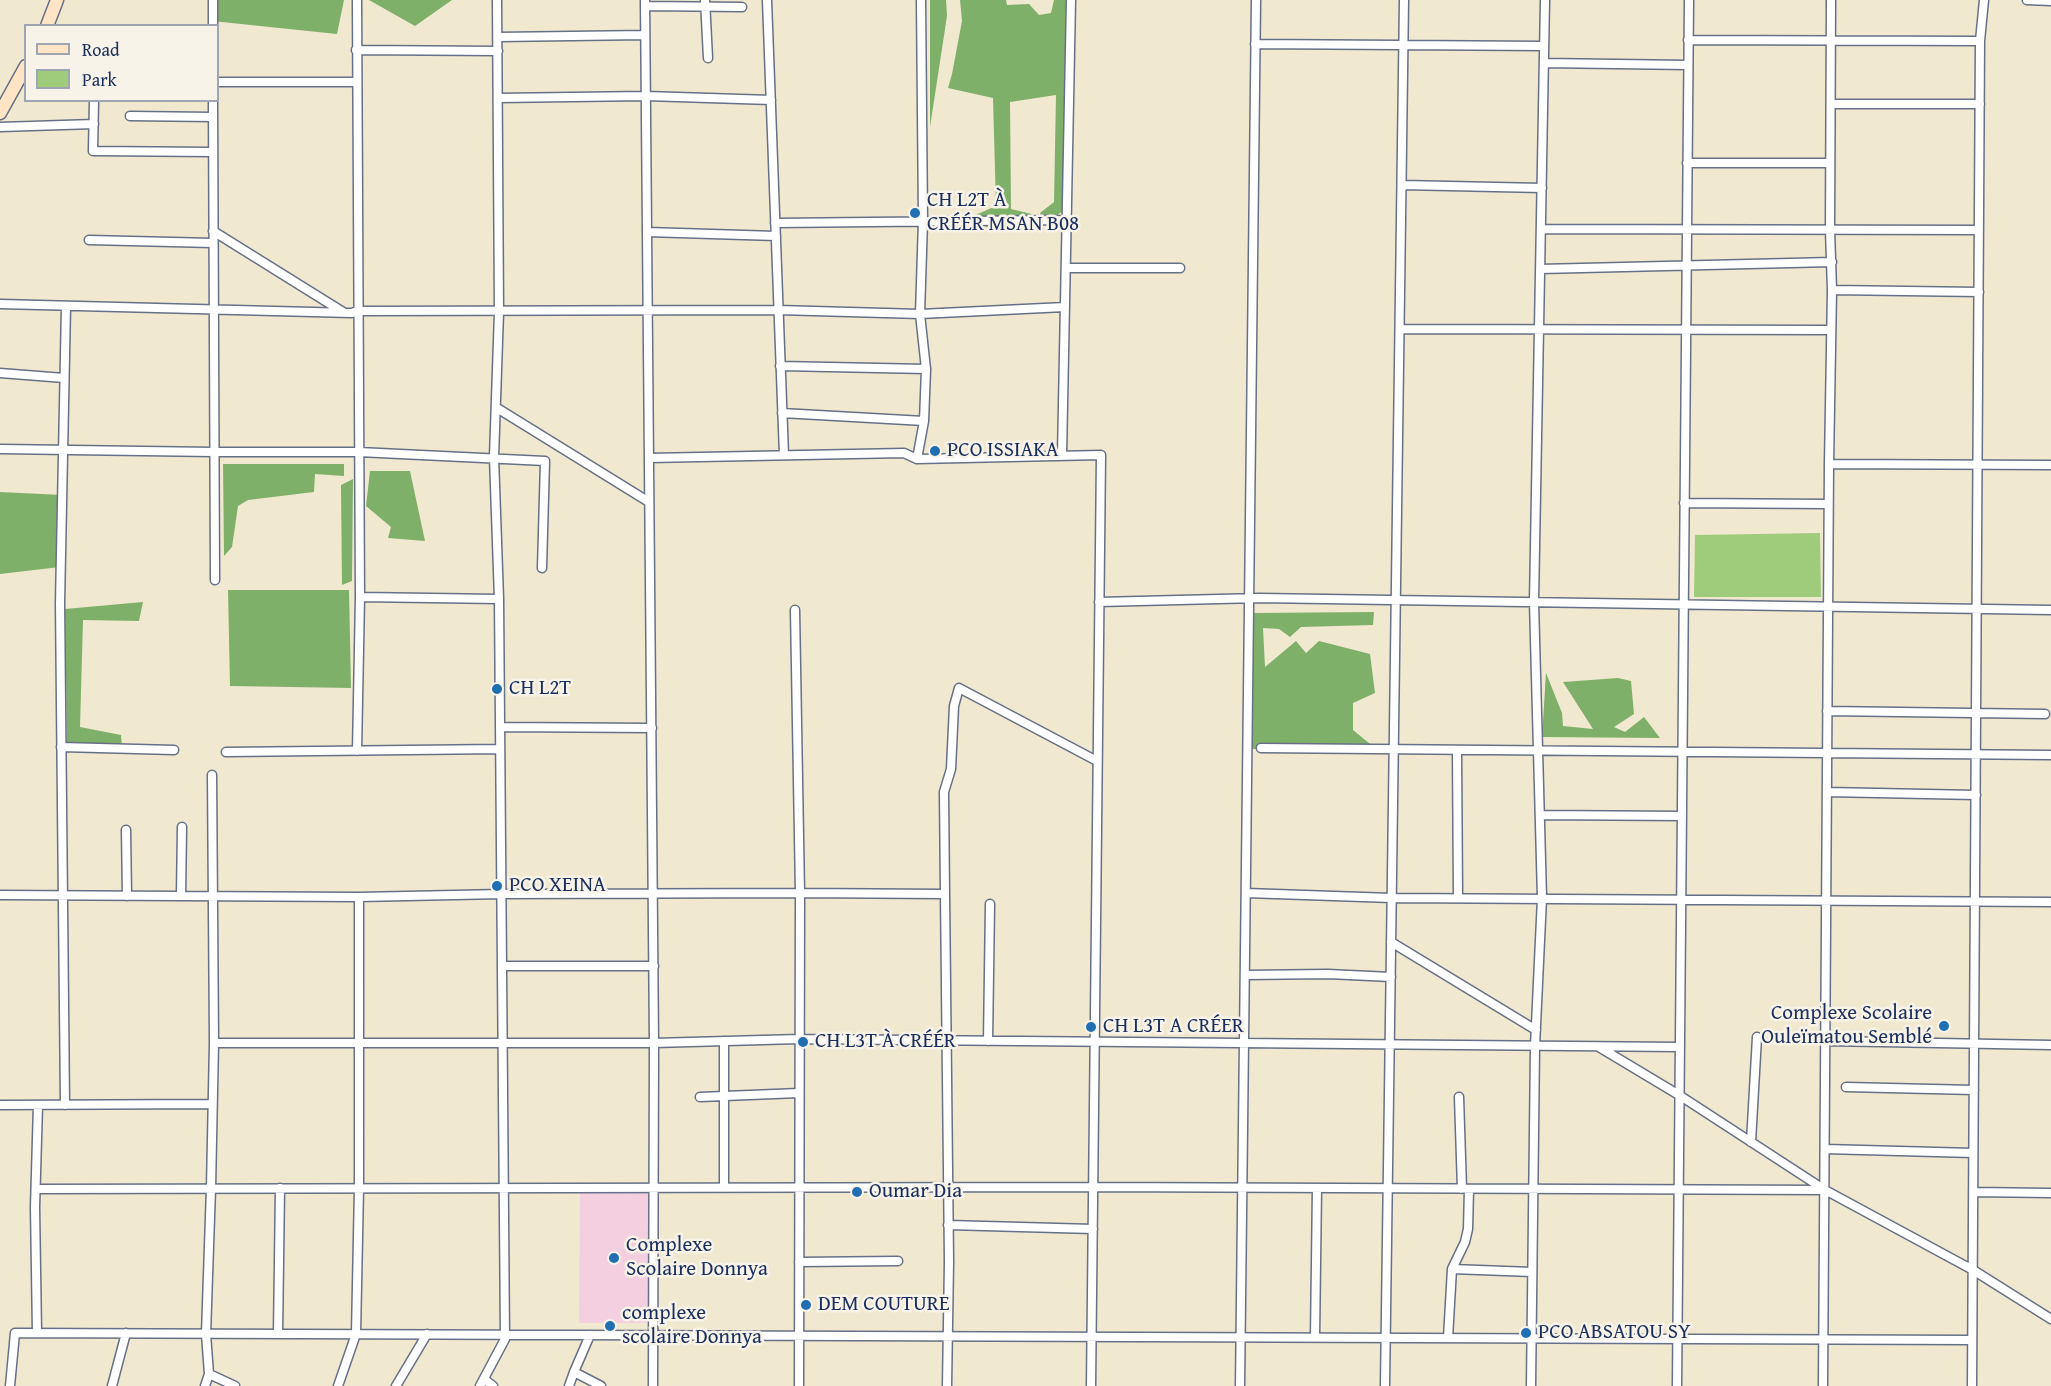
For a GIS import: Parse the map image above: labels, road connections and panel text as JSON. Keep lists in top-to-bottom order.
{
  "places": [
    "CH L2T À CRÉÉR MSAN B08",
    "PCO ISSIAKA",
    "CH L2T",
    "PCO XEINA",
    "Complexe Scolaire Ouleïmatou Semblé",
    "CH L3T A CRÉER",
    "CH L3T À CRÉÉR",
    "Oumar Dia",
    "Complexe Scolaire Donnya",
    "DEM COUTURE",
    "complexe scolaire Donnya",
    "PCO ABSATOU SY"
  ],
  "legend": ["Road", "Park"]
}
